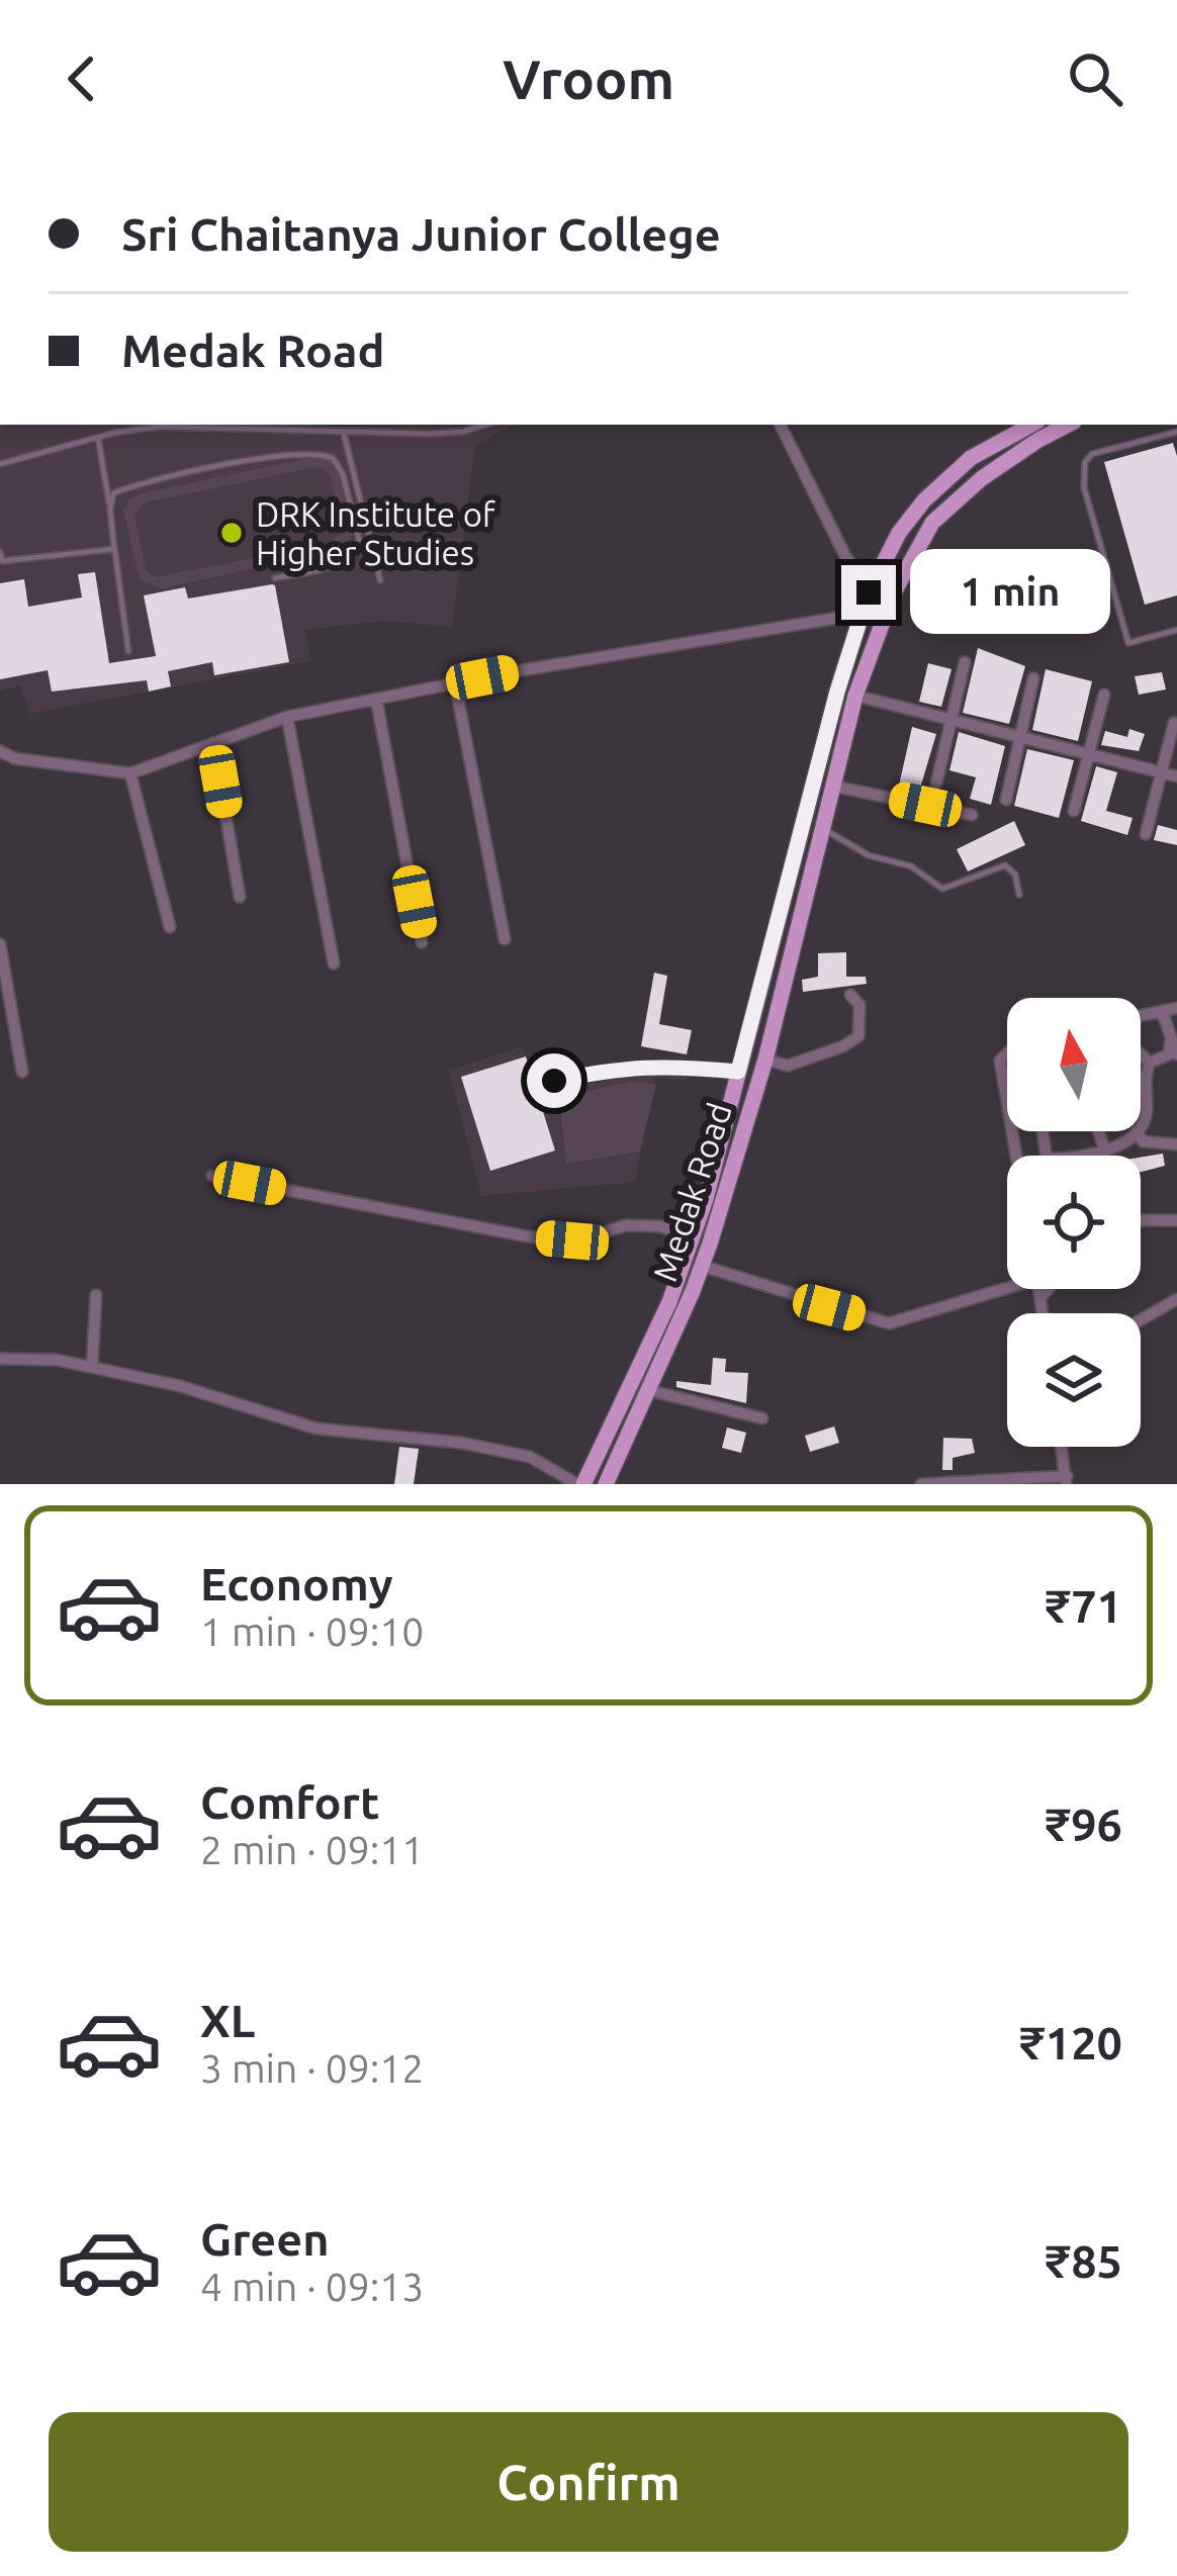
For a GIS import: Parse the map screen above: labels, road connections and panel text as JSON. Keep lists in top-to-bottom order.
{
  "streets": {
    "main road": ["Medak Road"]
  },
  "places": ["DRK Institute of Higher Studies"],
  "north": "top",
  "page": {
    "header": "Vroom",
    "banner": ["Sri Chaitanya Junior College", "Medak Road"],
    "bubble": "1 min",
    "list": [
      {
        "name": "Economy",
        "note": "1 min · 09:10",
        "value": "₹71"
      },
      {
        "name": "Comfort",
        "note": "2 min · 09:11",
        "value": "₹96"
      },
      {
        "name": "XL",
        "note": "3 min · 09:12",
        "value": "₹120"
      },
      {
        "name": "Green",
        "note": "4 min · 09:13",
        "value": "₹85"
      }
    ],
    "buttons": "Confirm"
  }
}
